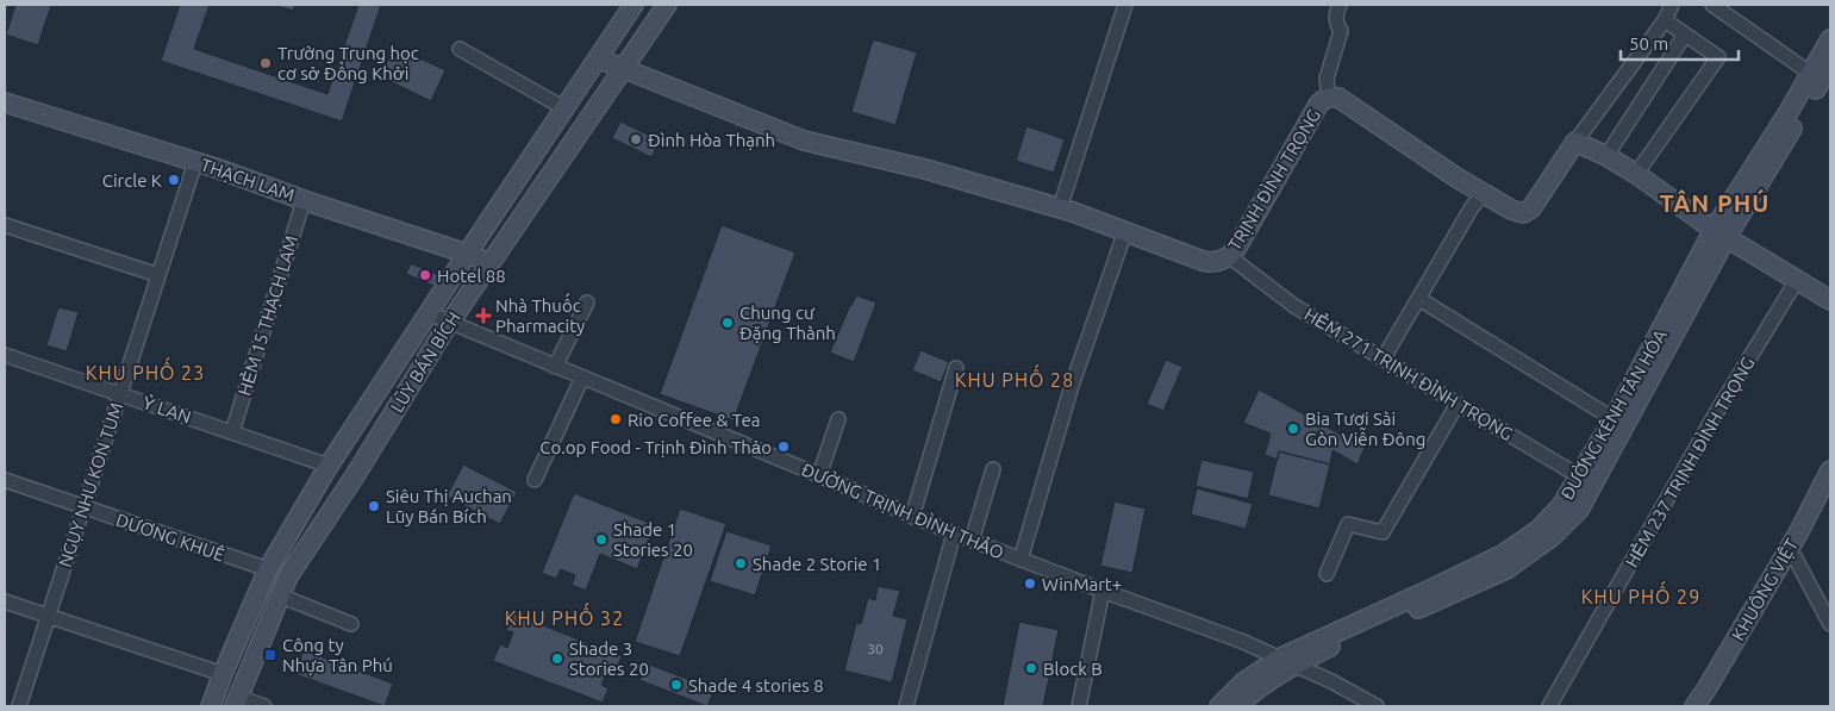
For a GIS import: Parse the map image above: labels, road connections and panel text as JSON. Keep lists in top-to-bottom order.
{
  "streets": {
    "street": [
      "THẠCH LAM",
      "TRỊNH ĐÌNH TRỌNG",
      "HẺM 15 THẠCH LAM",
      "LŨY BÁN BÍCH",
      "HẺM 271 TRỊNH ĐÌNH TRỌNG",
      "Ỷ LAN",
      "ĐƯỜNG KÊNH TÂN HÓA",
      "HẺM 237 TRỊNH ĐÌNH TRỌNG",
      "NGỤY NHƯ KON TUM",
      "ĐƯỜNG TRỊNH ĐÌNH THẢO",
      "DƯƠNG KHUÊ",
      "KHUÔNG VIỆT"
    ]
  },
  "crossings": [
    ["THẠCH LAM", "HẺM 15 THẠCH LAM"],
    ["THẠCH LAM", "LŨY BÁN BÍCH"],
    ["THẠCH LAM", "NGỤY NHƯ KON TUM"],
    ["TRỊNH ĐÌNH TRỌNG", "LŨY BÁN BÍCH"],
    ["TRỊNH ĐÌNH TRỌNG", "HẺM 271 TRỊNH ĐÌNH TRỌNG"],
    ["HẺM 15 THẠCH LAM", "Ỷ LAN"],
    ["LŨY BÁN BÍCH", "Ỷ LAN"],
    ["LŨY BÁN BÍCH", "ĐƯỜNG TRỊNH ĐÌNH THẢO"],
    ["LŨY BÁN BÍCH", "DƯƠNG KHUÊ"],
    ["HẺM 271 TRỊNH ĐÌNH TRỌNG", "ĐƯỜNG KÊNH TÂN HÓA"],
    ["Ỷ LAN", "NGỤY NHƯ KON TUM"],
    ["ĐƯỜNG KÊNH TÂN HÓA", "ĐƯỜNG TRỊNH ĐÌNH THẢO"],
    ["NGỤY NHƯ KON TUM", "DƯƠNG KHUÊ"]
  ],
  "districts": [
    "TÂN PHÚ",
    "KHU PHỐ 23",
    "KHU PHỐ 28",
    "KHU PHỐ 29",
    "KHU PHỐ 32"
  ],
  "places": {
    "other": [
      "Trường Trung học cơ sở Đồng Khởi",
      "Đình Hòa Thạnh",
      "Circle K",
      "Hotel 88",
      "Chung cư Đặng Thành",
      "Rio Coffee & Tea",
      "Bia Tươi Sài Gòn Viễn Đông",
      "Co.op Food - Trịnh Đình Thảo",
      "Siêu Thị Auchan Lũy Bán Bích",
      "Shade 1 Stories 20",
      "Shade 2 Storie 1",
      "WinMart+",
      "Shade 3 Stories 20",
      "Block B",
      "Shade 4 stories 8"
    ],
    "health": ["Nhà Thuốc Pharmacity"],
    "transit": ["Công ty Nhựa Tân Phú"]
  },
  "house_numbers": ["30"],
  "scale_bar": "50 m"
}
